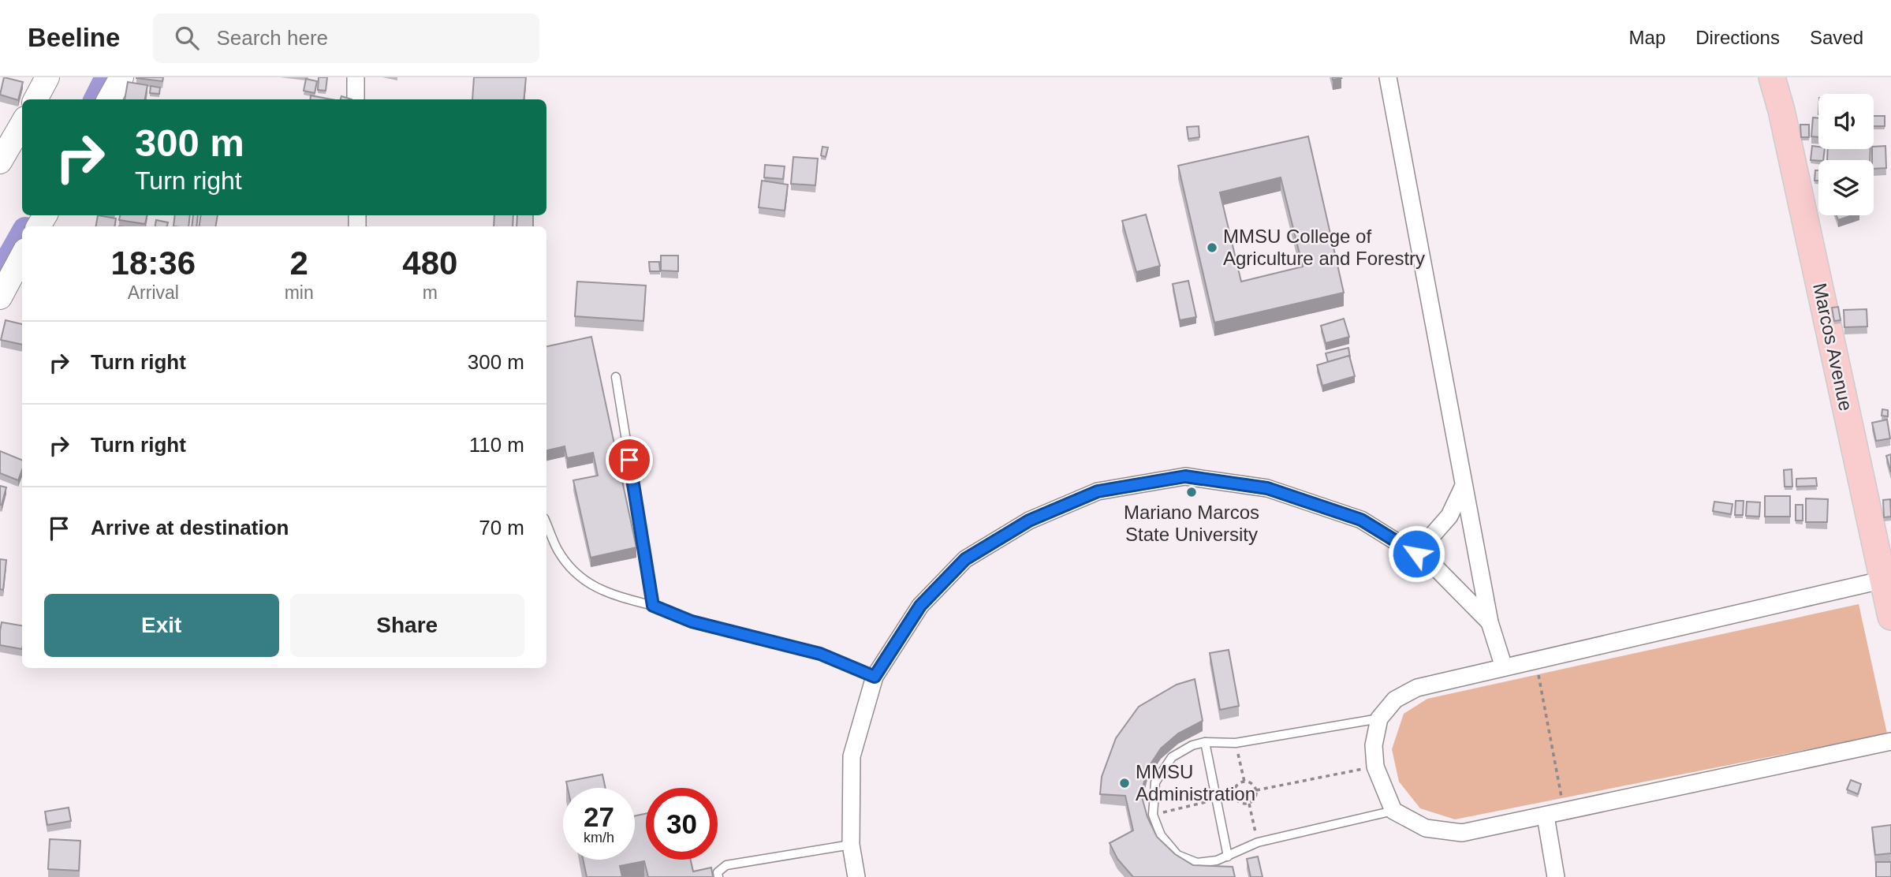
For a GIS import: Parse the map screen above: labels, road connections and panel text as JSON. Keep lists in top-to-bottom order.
{
  "streets": {
    "main road": ["Marcos Avenue"]
  },
  "places": ["MMSU College of Agriculture and Forestry", "Mariano Marcos State University", "MMSU Administration"],
  "page": {
    "header": "Beeline",
    "search": "Search here",
    "nav": ["Map", "Directions", "Saved"],
    "turn": ["300 m", "Turn right"],
    "eta": [
      "18:36",
      "Arrival",
      "2",
      "min",
      "480",
      "m"
    ],
    "list": [
      {
        "name": "Turn right",
        "value": "300 m"
      },
      {
        "name": "Turn right",
        "value": "110 m"
      },
      {
        "name": "Arrive at destination",
        "value": "70 m"
      }
    ],
    "buttons": ["Exit", "Share"],
    "speed": "27 km/h",
    "limit": "30"
  }
}
